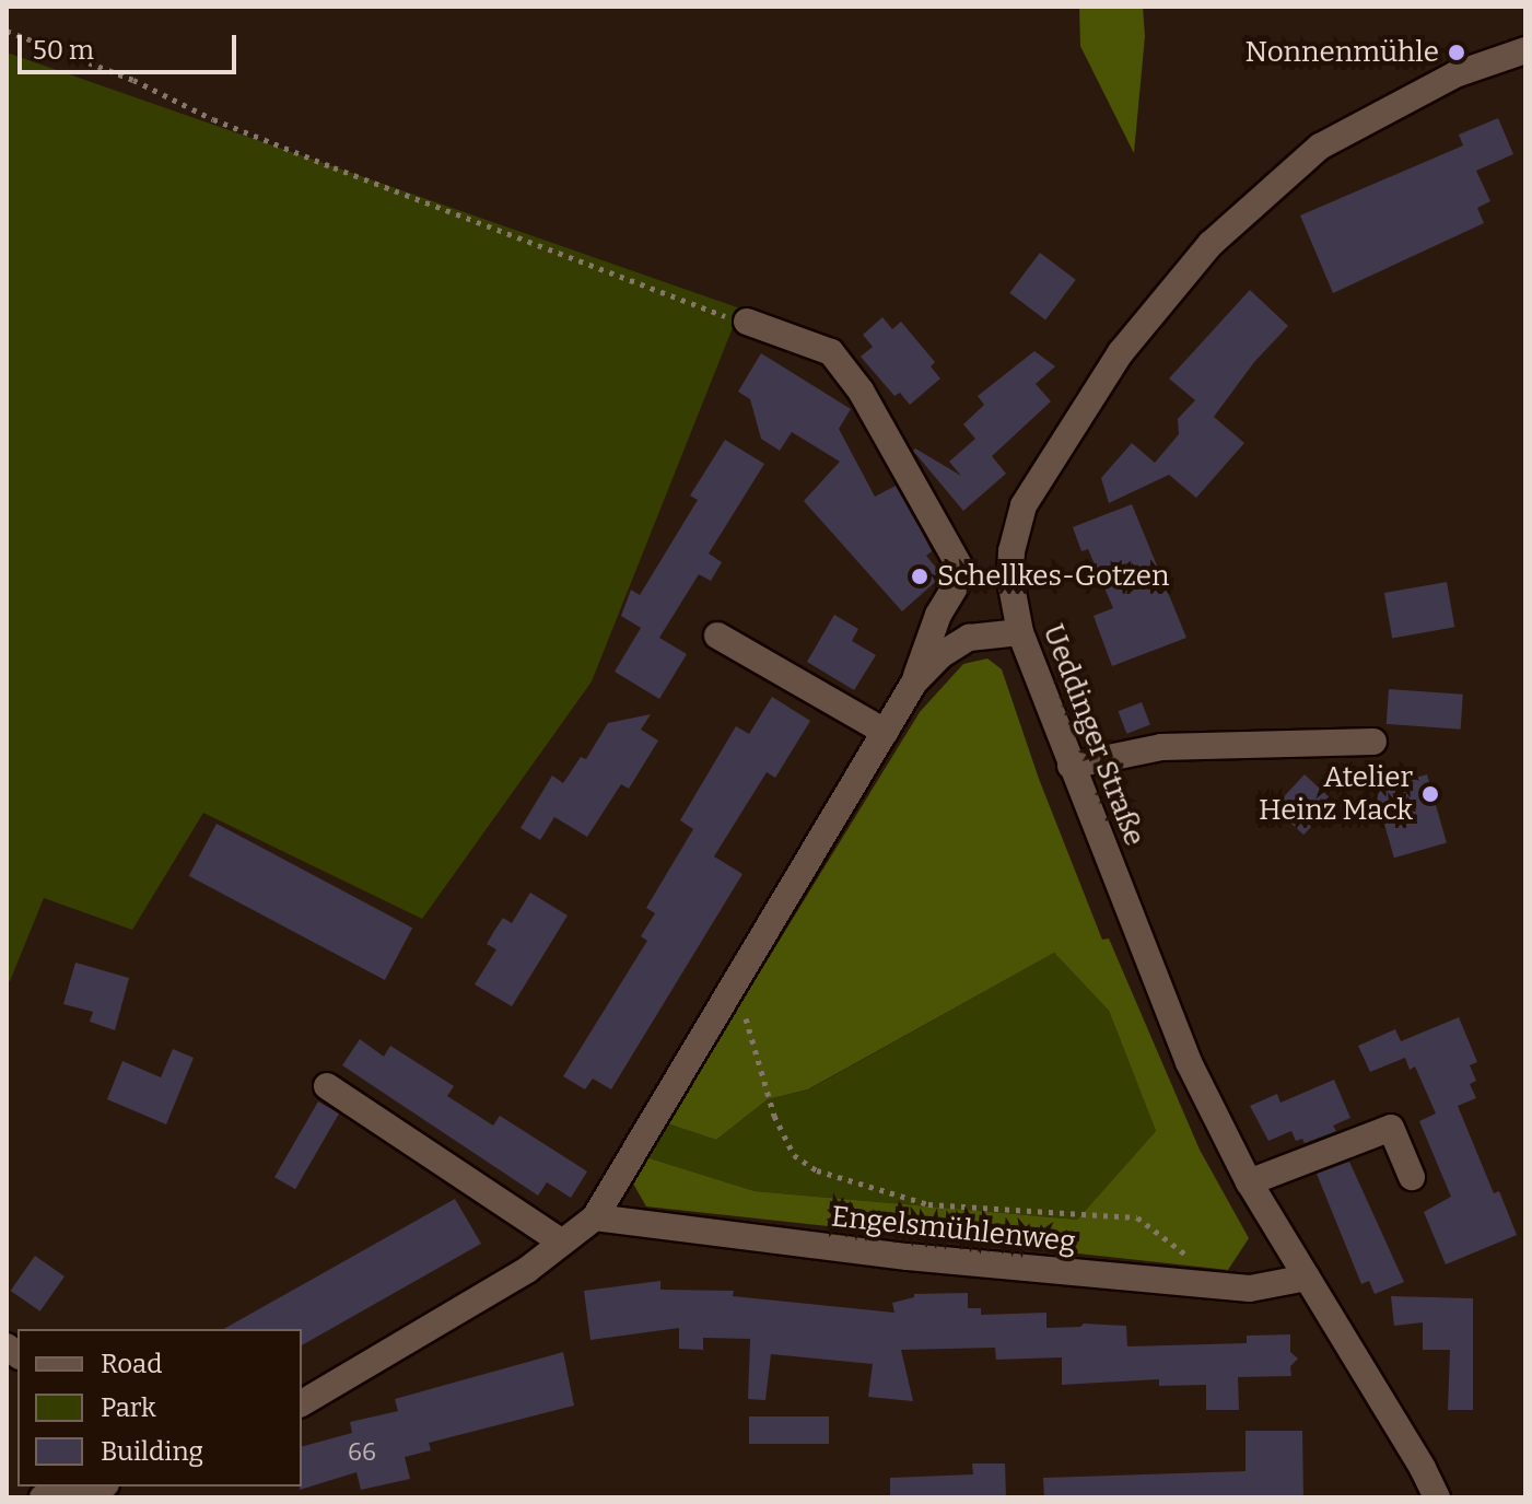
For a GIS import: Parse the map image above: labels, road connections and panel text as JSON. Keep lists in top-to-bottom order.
{
  "streets": {
    "street": ["Ueddinger Straße", "Engelsmühlenweg"]
  },
  "crossings": [
    ["Ueddinger Straße", "Engelsmühlenweg"]
  ],
  "places": ["Nonnenmühle", "Schellkes-Gotzen", "Atelier Heinz Mack"],
  "house_numbers": ["66"],
  "legend": ["Road", "Park", "Building"],
  "scale_bar": "50 m"
}
